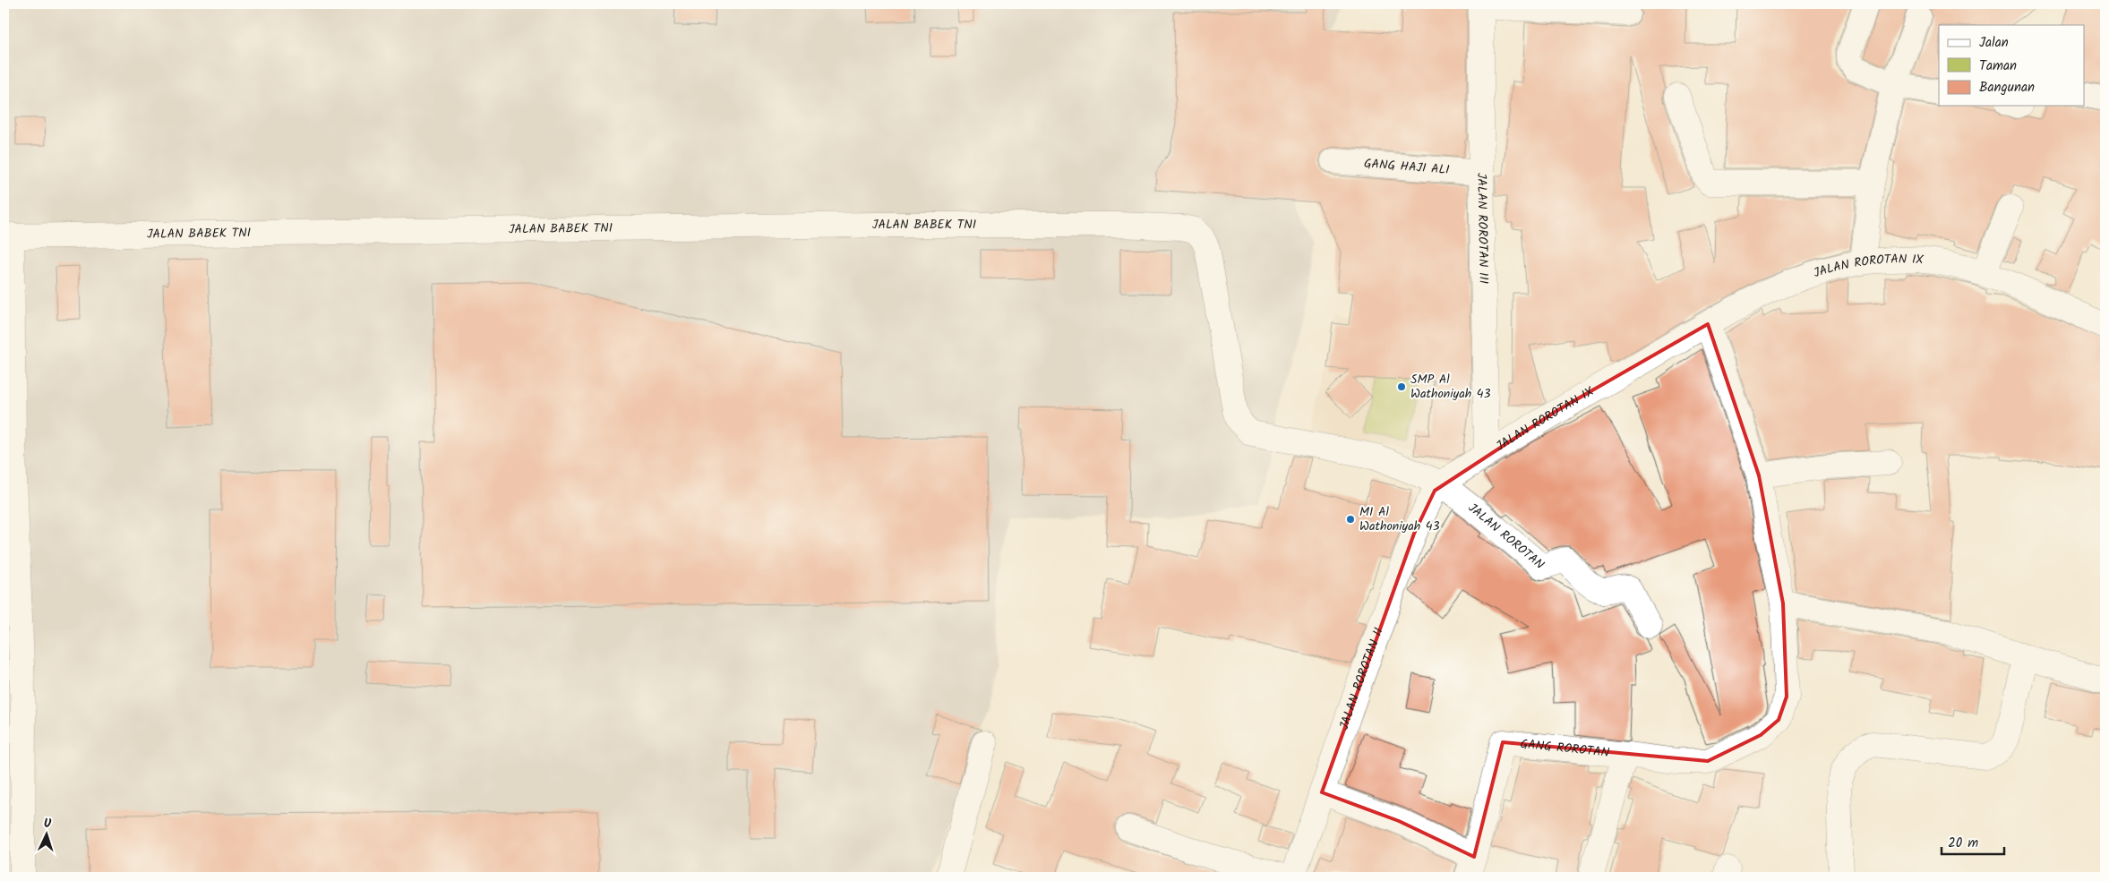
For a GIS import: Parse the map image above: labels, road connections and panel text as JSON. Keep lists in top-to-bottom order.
{
  "streets": {
    "street": [
      "GANG HAJI ALI",
      "JALAN BABEK TNI",
      "JALAN ROROTAN III",
      "JALAN ROROTAN IX",
      "JALAN ROROTAN",
      "JALAN ROROTAN II",
      "GANG ROROTAN"
    ]
  },
  "crossings": [
    ["GANG HAJI ALI", "JALAN ROROTAN III"],
    ["JALAN BABEK TNI", "JALAN ROROTAN IX"],
    ["JALAN BABEK TNI", "JALAN ROROTAN"],
    ["JALAN BABEK TNI", "JALAN ROROTAN II"],
    ["JALAN ROROTAN III", "JALAN ROROTAN IX"],
    ["JALAN ROROTAN IX", "JALAN ROROTAN"],
    ["JALAN ROROTAN IX", "JALAN ROROTAN II"],
    ["JALAN ROROTAN IX", "GANG ROROTAN"],
    ["JALAN ROROTAN", "JALAN ROROTAN II"]
  ],
  "places": ["SMP Al Wathoniyah 43", "MI Al Wathoniyah 43"],
  "legend": ["Jalan", "Taman", "Bangunan"],
  "scale_bar": "20 m",
  "north": "top"
}
